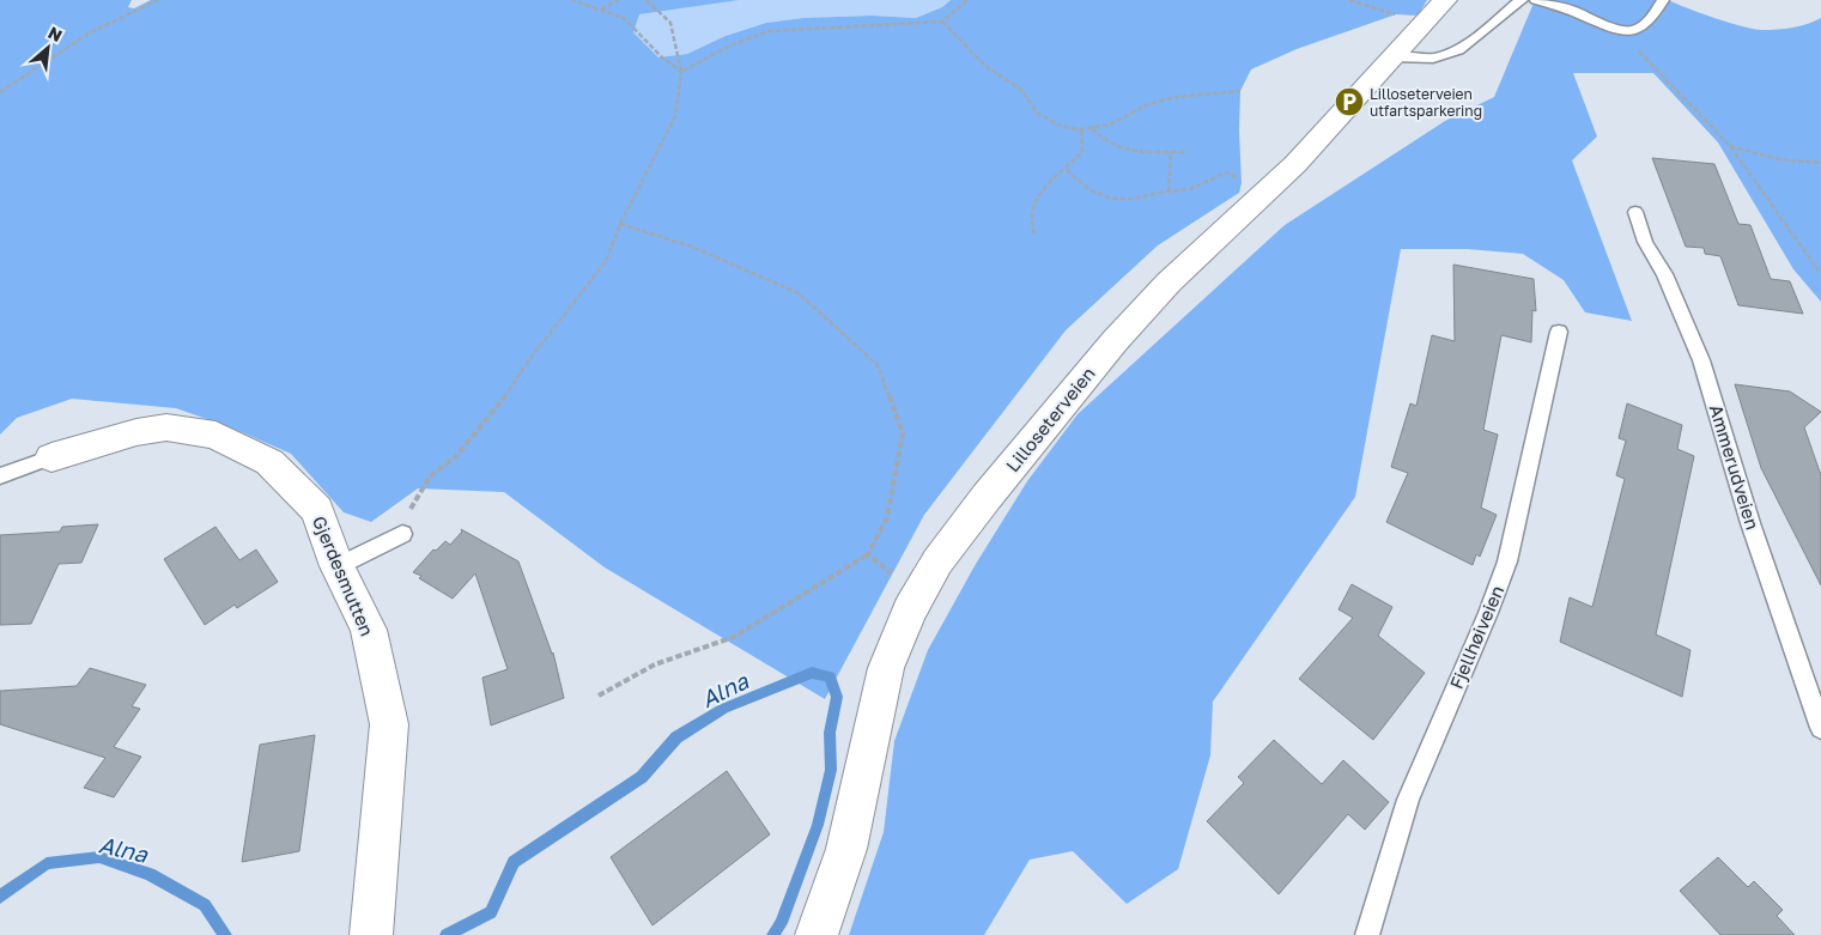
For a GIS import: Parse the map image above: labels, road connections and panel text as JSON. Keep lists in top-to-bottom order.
{
  "streets": {
    "street": ["Lilloseterveien", "Gjerdesmutten"],
    "lane": ["Ammerudveien", "Fjellhøiveien"]
  },
  "water": ["Alna"],
  "places": {
    "parking": ["Lilloseterveien utfartsparkering"]
  },
  "north": "top right"
}
